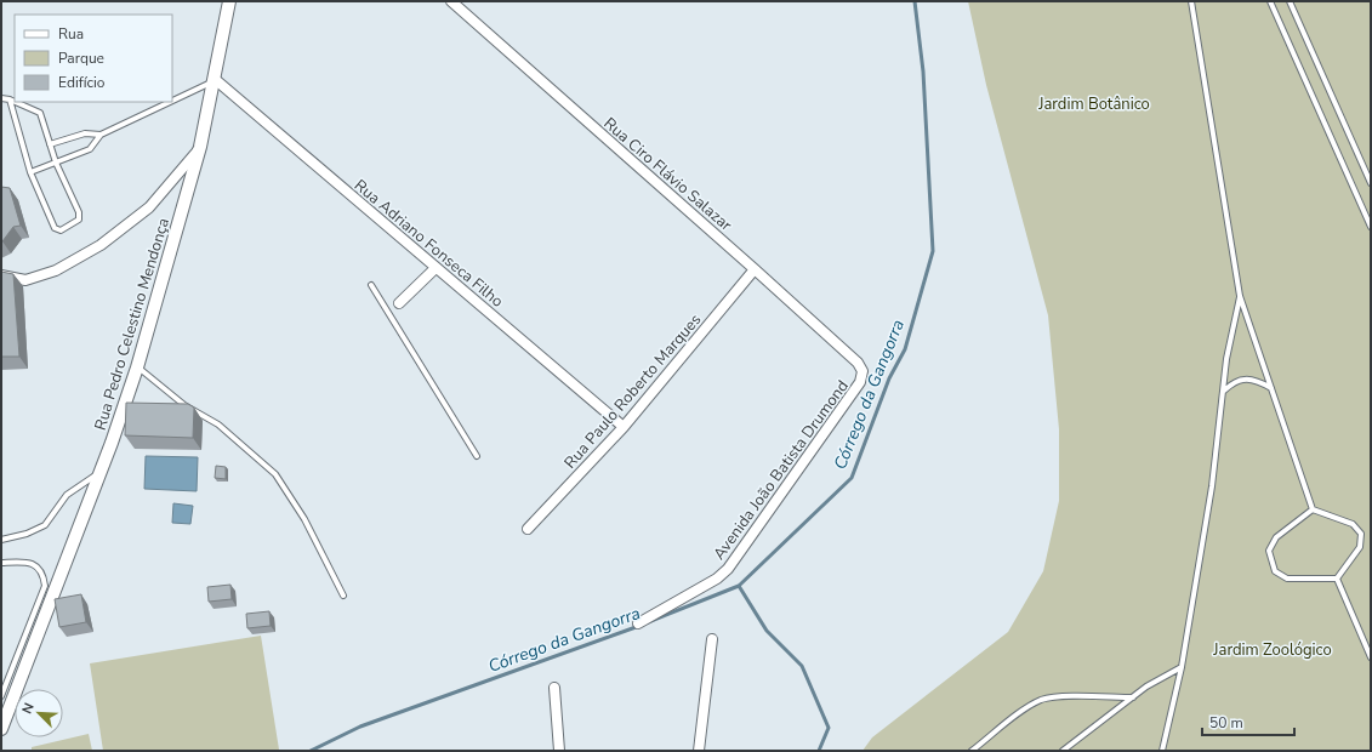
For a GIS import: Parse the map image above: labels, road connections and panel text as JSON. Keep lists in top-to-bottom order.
{
  "streets": {
    "street": [
      "Rua Ciro Flávio Salazar",
      "Rua Adriano Fonseca Filho",
      "Rua Pedro Celestino Mendonça",
      "Rua Paulo Roberto Marques",
      "Avenida João Batista Drumond"
    ]
  },
  "crossings": [
    ["Rua Ciro Flávio Salazar", "Rua Paulo Roberto Marques"],
    ["Rua Ciro Flávio Salazar", "Avenida João Batista Drumond"],
    ["Rua Adriano Fonseca Filho", "Rua Pedro Celestino Mendonça"],
    ["Rua Adriano Fonseca Filho", "Rua Paulo Roberto Marques"]
  ],
  "water": ["Córrego da Gangorra"],
  "parks": ["Jardim Botânico", "Jardim Zoológico"],
  "legend": ["Rua", "Parque", "Edifício"],
  "scale_bar": "50 m",
  "north": "top left"
}
